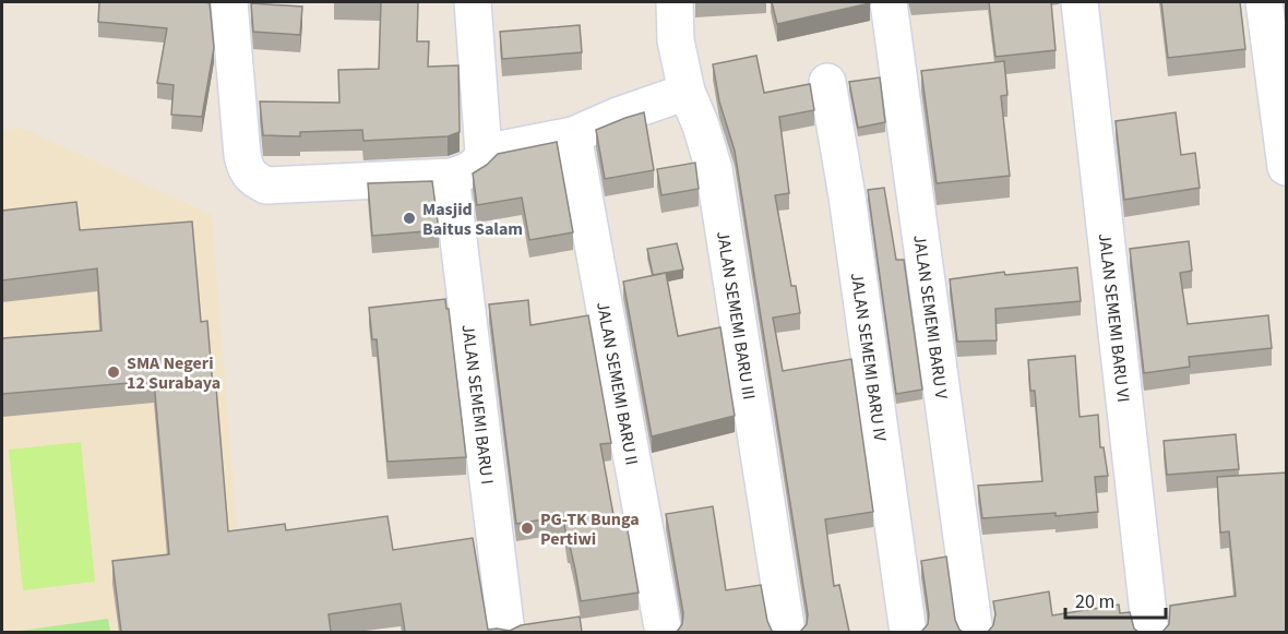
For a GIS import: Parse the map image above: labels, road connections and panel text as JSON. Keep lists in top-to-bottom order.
{
  "streets": {
    "street": [
      "JALAN SEMEMI BARU III",
      "JALAN SEMEMI BARU V",
      "JALAN SEMEMI BARU VI",
      "JALAN SEMEMI BARU IV",
      "JALAN SEMEMI BARU II",
      "JALAN SEMEMI BARU I"
    ]
  },
  "places": ["Masjid Baitus Salam", "SMA Negeri 12 Surabaya", "PG-TK Bunga Pertiwi"],
  "scale_bar": "20 m"
}
